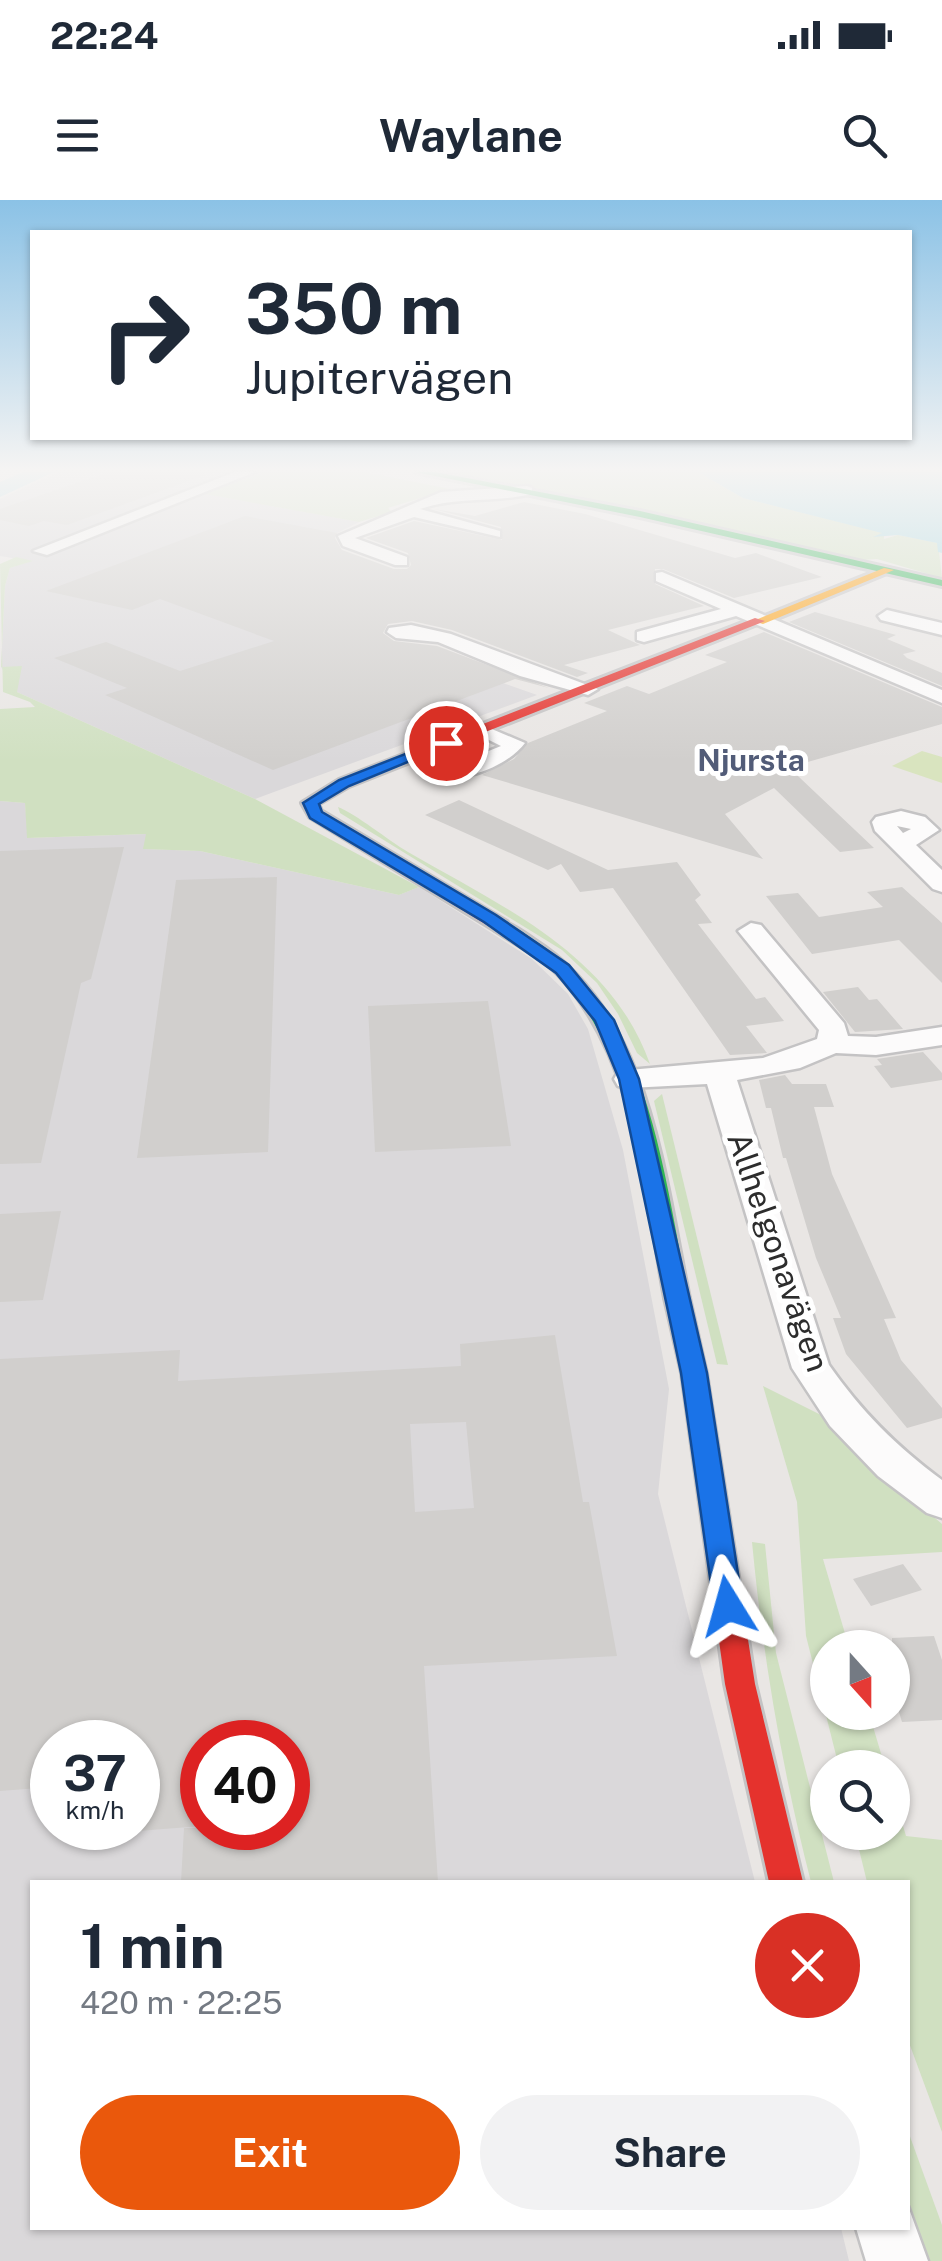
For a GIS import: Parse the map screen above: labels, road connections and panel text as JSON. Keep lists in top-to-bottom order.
{
  "streets": {
    "street": ["Allhelgonavägen"]
  },
  "districts": ["Njursta"],
  "north": "bottom",
  "page": {
    "status": "22:24",
    "header": "Waylane",
    "turn": ["350 m", "Jupitervägen"],
    "speed": "37 km/h",
    "limit": "40",
    "heading": ["1 min", "420 m · 22:25"],
    "buttons": ["Exit", "Share"]
  }
}
